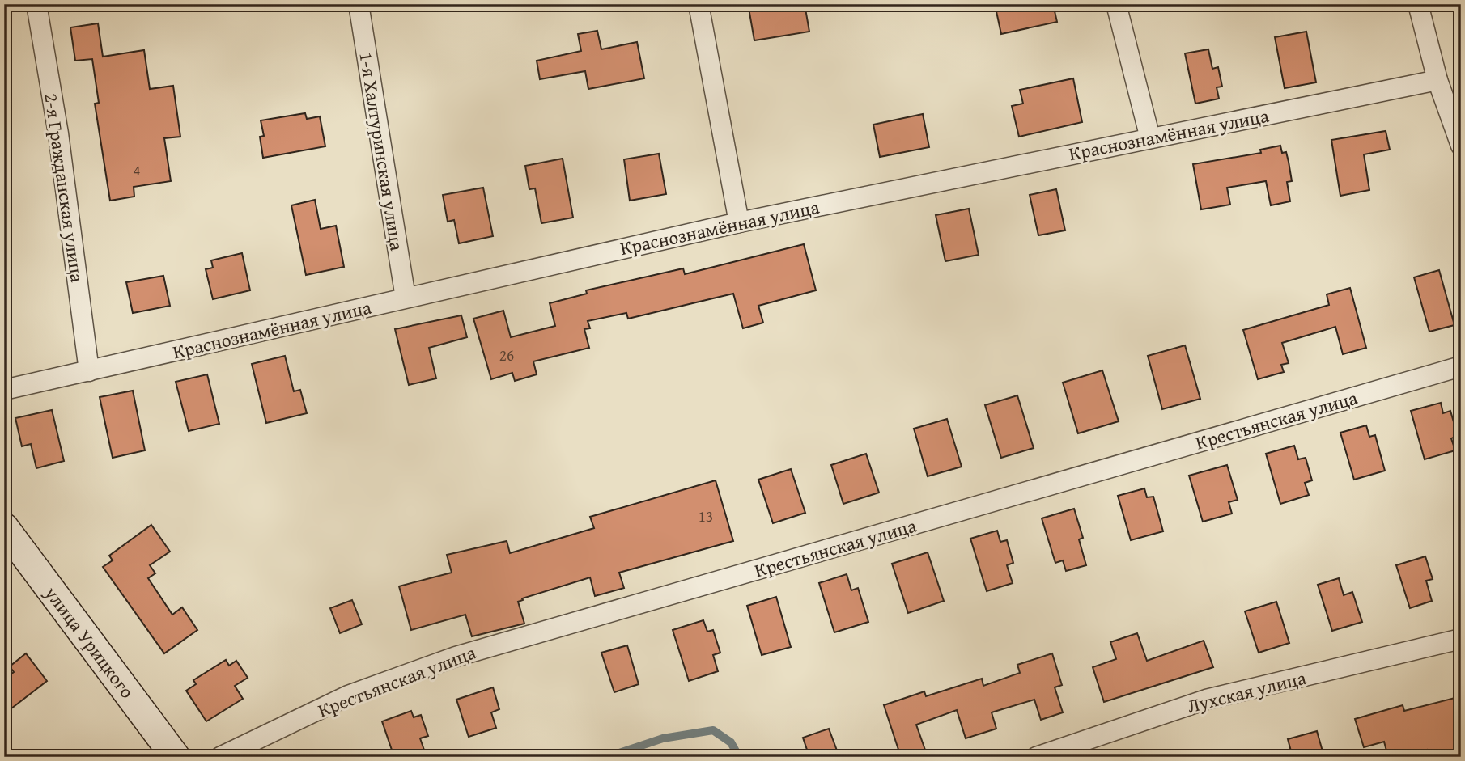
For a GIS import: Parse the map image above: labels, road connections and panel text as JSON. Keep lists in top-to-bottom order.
{
  "streets": {
    "main road": ["улица Урицкого"],
    "street": [
      "Краснознамённая улица",
      "1-я Халтуринская улица",
      "2-я Гражданская улица",
      "Крестьянская улица",
      "Лухская улица"
    ]
  },
  "crossings": [
    ["Краснознамённая улица", "1-я Халтуринская улица"],
    ["Краснознамённая улица", "2-я Гражданская улица"]
  ],
  "house_numbers": ["4", "26", "13"]
}
